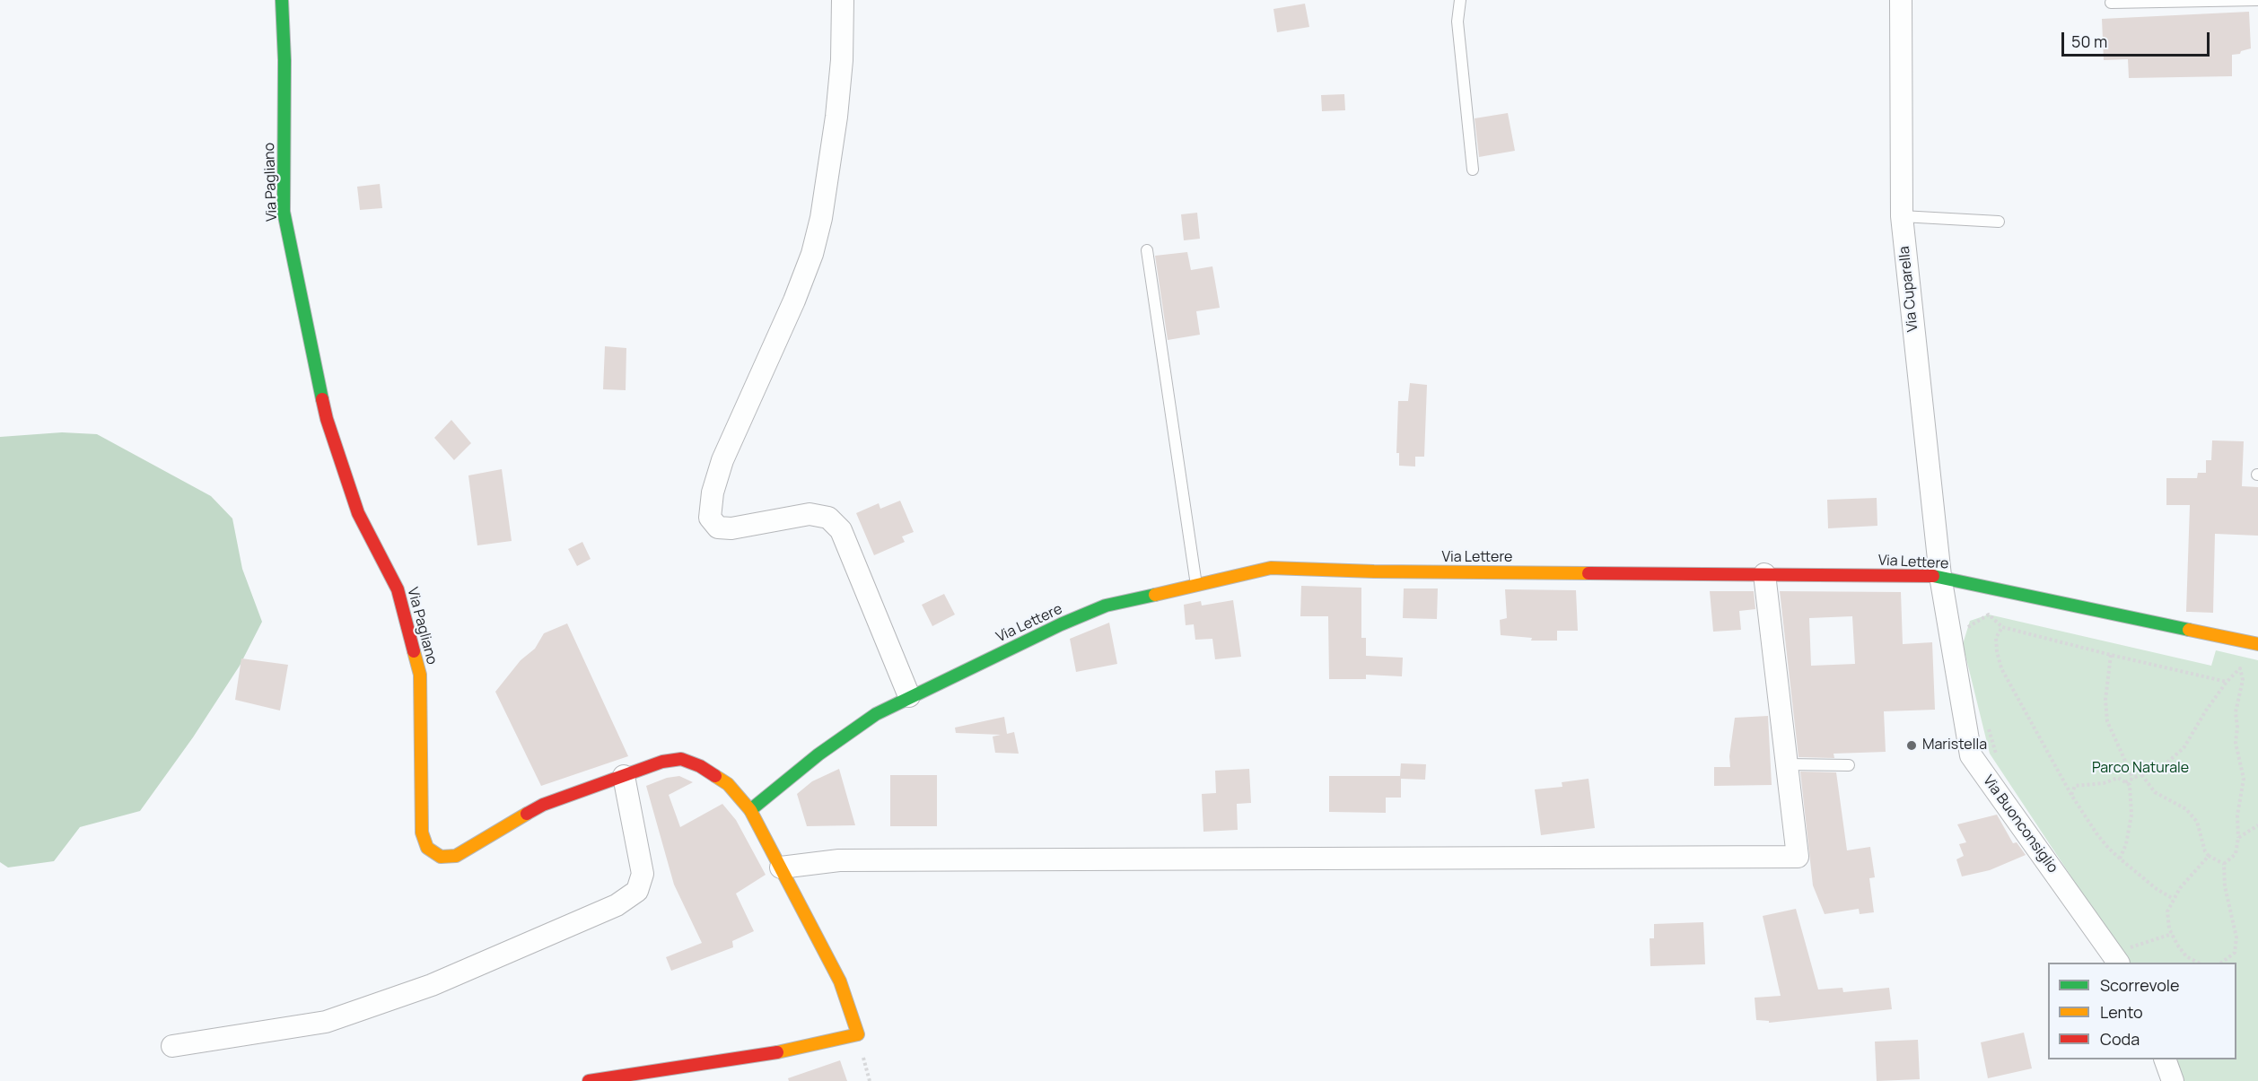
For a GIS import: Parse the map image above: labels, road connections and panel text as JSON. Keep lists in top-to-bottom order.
{
  "streets": {
    "street": [
      "Via Pagliano",
      "Via Cuparella",
      "Via Lettere",
      "Via Buonconsiglio"
    ]
  },
  "crossings": [
    ["Via Pagliano", "Via Lettere"],
    ["Via Cuparella", "Via Lettere"],
    ["Via Cuparella", "Via Buonconsiglio"],
    ["Via Lettere", "Via Buonconsiglio"]
  ],
  "parks": ["Parco Naturale"],
  "places": ["Maristella"],
  "legend": ["Scorrevole", "Lento", "Coda"],
  "scale_bar": "50 m"
}
